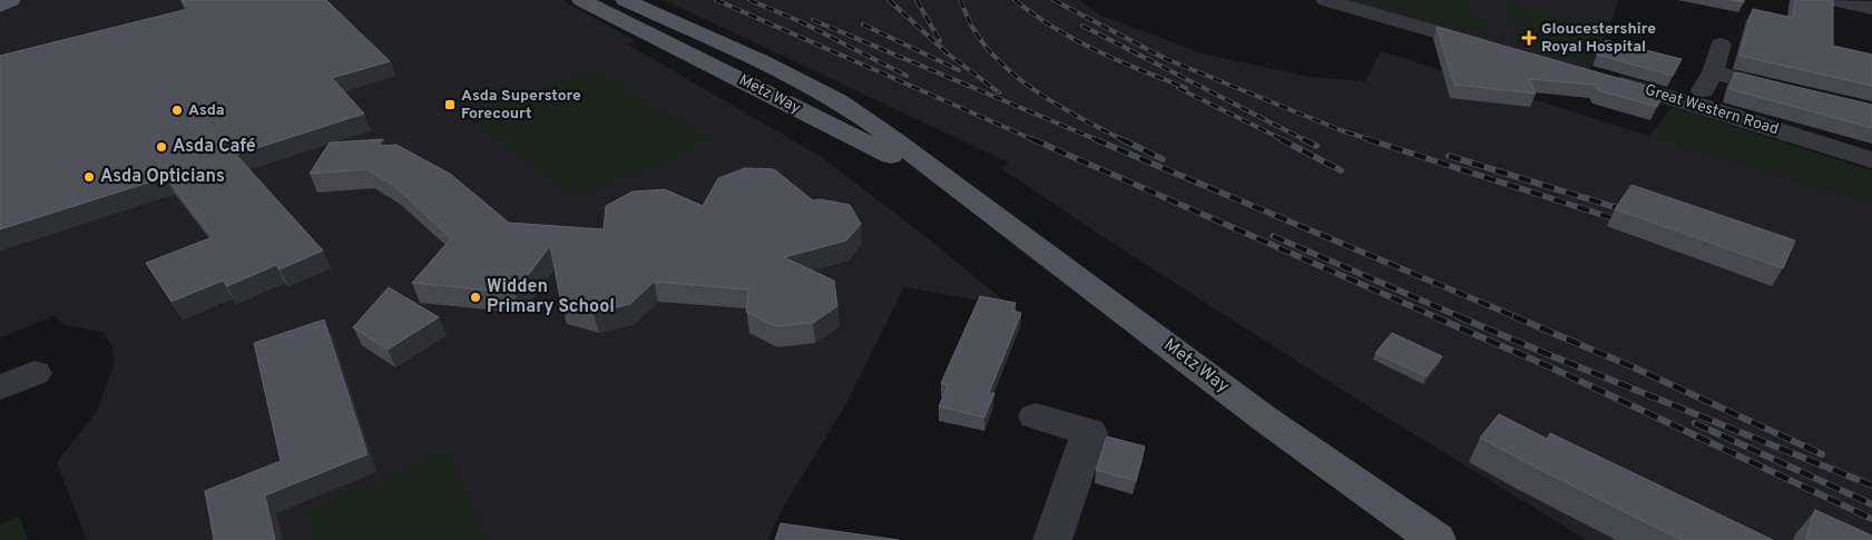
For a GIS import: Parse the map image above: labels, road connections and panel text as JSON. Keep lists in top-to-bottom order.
{
  "streets": {
    "main road": ["Metz Way"],
    "street": ["Great Western Road"]
  },
  "places": {
    "health": ["Gloucestershire Royal Hospital"],
    "transit": ["Asda Superstore Forecourt"],
    "other": [
      "Asda",
      "Asda Café",
      "Asda Opticians",
      "Widden Primary School"
    ]
  }
}
